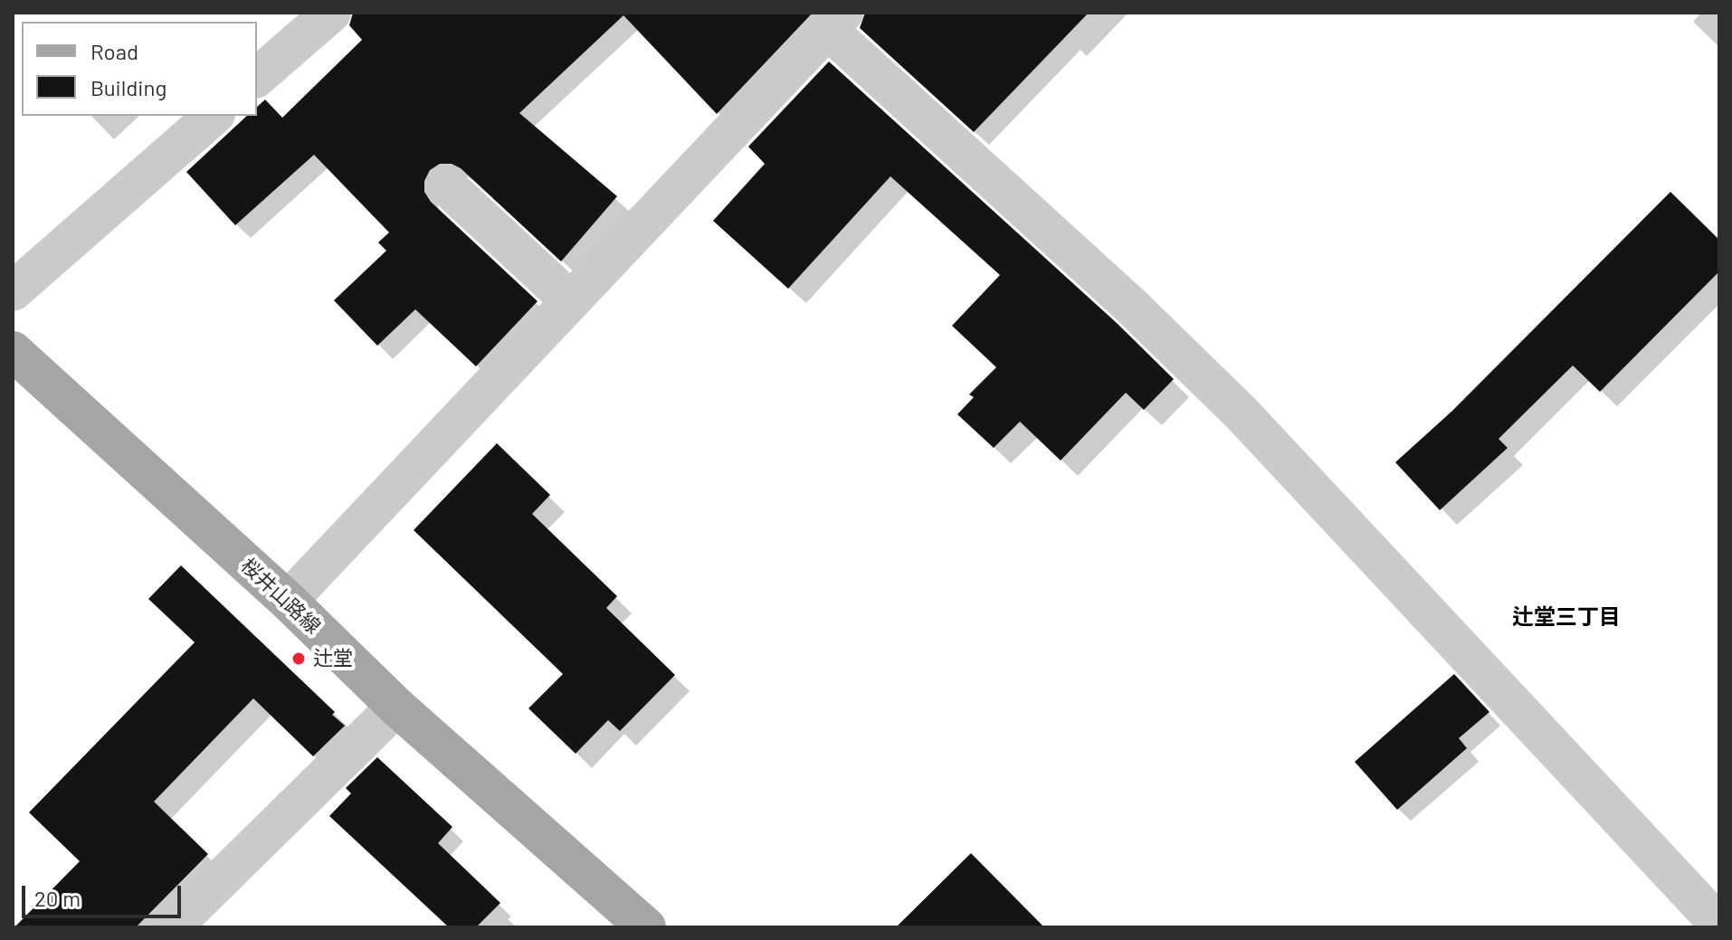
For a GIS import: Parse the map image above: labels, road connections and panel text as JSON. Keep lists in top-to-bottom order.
{
  "streets": {
    "main road": ["桜井山路線"]
  },
  "districts": ["辻堂三丁目"],
  "places": ["辻堂"],
  "legend": ["Road", "Building"],
  "scale_bar": "20 m"
}
